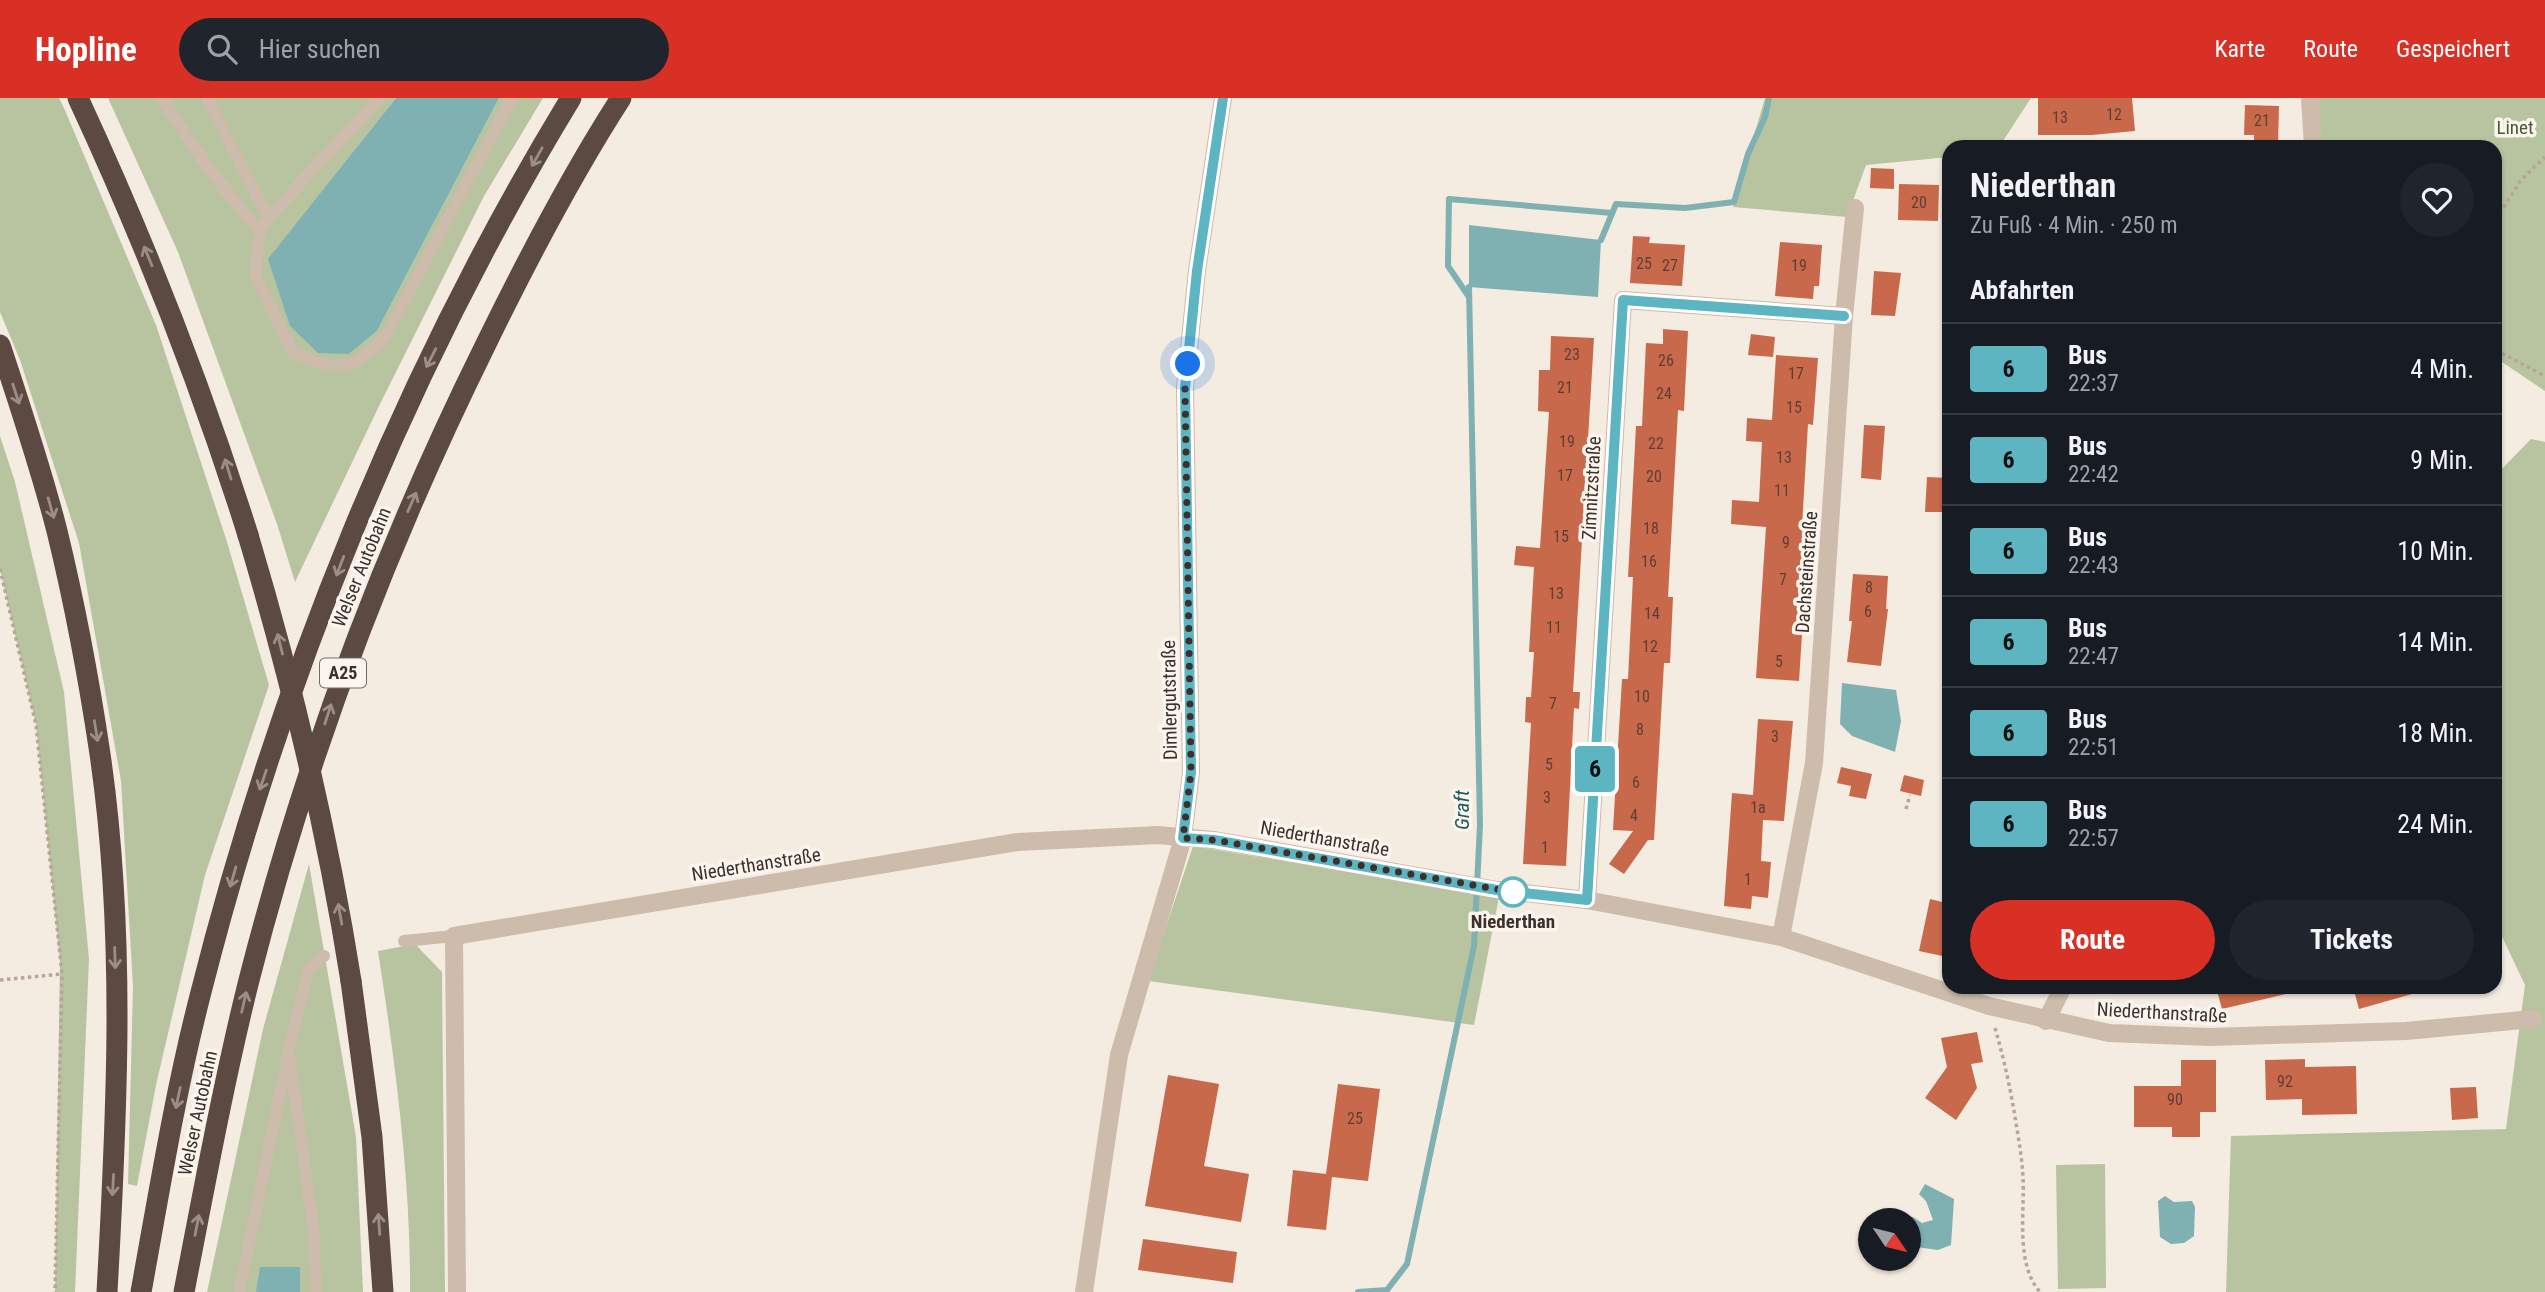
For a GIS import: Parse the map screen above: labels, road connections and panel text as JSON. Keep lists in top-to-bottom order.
{
  "streets": {
    "highway": ["Welser Autobahn", "A25"],
    "street": [
      "Zimnitzstraße",
      "Dachsteinstraße",
      "Dimlergutstraße",
      "Niederthanstraße"
    ]
  },
  "crossings": [
    ["Zimnitzstraße", "Dachsteinstraße"],
    ["Zimnitzstraße", "Niederthanstraße"],
    ["Dachsteinstraße", "Niederthanstraße"],
    ["Dimlergutstraße", "Niederthanstraße"]
  ],
  "water": ["Graft"],
  "parks": ["Linet"],
  "places": ["Niederthan"],
  "lines": ["bus line 6"],
  "house_numbers": [
    "12",
    "13",
    "21",
    "20",
    "25",
    "27",
    "19",
    "23",
    "26",
    "17",
    "21",
    "24",
    "15",
    "19",
    "22",
    "13",
    "17",
    "20",
    "11",
    "18",
    "15",
    "9",
    "16",
    "7",
    "8",
    "13",
    "6",
    "14",
    "11",
    "12",
    "5",
    "10",
    "7",
    "8",
    "3",
    "5",
    "6",
    "3",
    "1a",
    "4",
    "1",
    "1",
    "92",
    "90",
    "25"
  ],
  "north": "bottom right",
  "page": {
    "header": "Hopline",
    "search": "Hier suchen",
    "nav": ["Karte", "Route", "Gespeichert"],
    "on_map": "6",
    "heading": [
      ["Niederthan", "Zu Fuß · 4 Min. · 250 m"],
      "Abfahrten"
    ],
    "list": [
      {
        "mark": "6",
        "name": "Bus",
        "note": "22:37",
        "value": "4 Min."
      },
      {
        "mark": "6",
        "name": "Bus",
        "note": "22:42",
        "value": "9 Min."
      },
      {
        "mark": "6",
        "name": "Bus",
        "note": "22:43",
        "value": "10 Min."
      },
      {
        "mark": "6",
        "name": "Bus",
        "note": "22:47",
        "value": "14 Min."
      },
      {
        "mark": "6",
        "name": "Bus",
        "note": "22:51",
        "value": "18 Min."
      },
      {
        "mark": "6",
        "name": "Bus",
        "note": "22:57",
        "value": "24 Min."
      }
    ],
    "buttons": ["Route", "Tickets"]
  }
}
